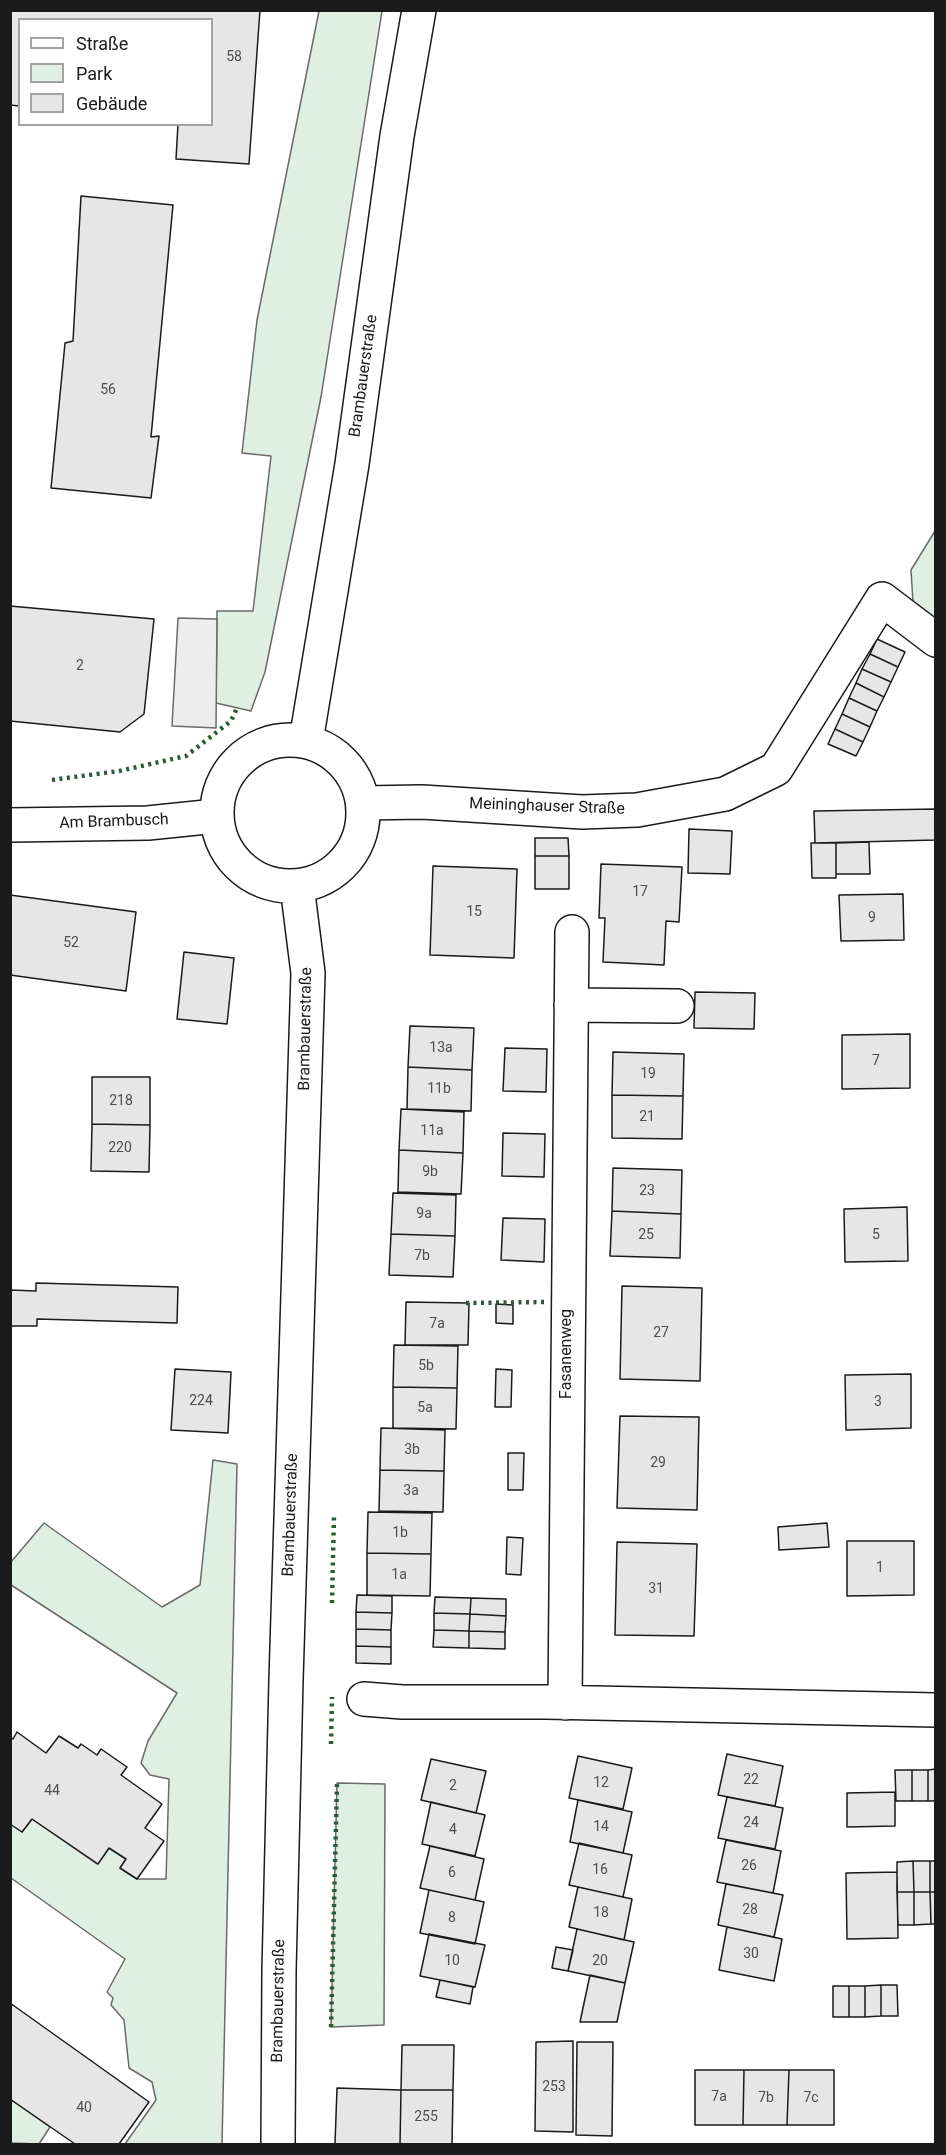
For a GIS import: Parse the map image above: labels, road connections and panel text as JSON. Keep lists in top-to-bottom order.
{
  "streets": {
    "main road": [
      "Brambauerstraße",
      "Meininghauser Straße",
      "Am Brambusch",
      "Fasanenweg"
    ]
  },
  "crossings": [
    ["Brambauerstraße", "Meininghauser Straße"],
    ["Brambauerstraße", "Am Brambusch"],
    ["Meininghauser Straße", "Am Brambusch"]
  ],
  "house_numbers": [
    "58",
    "56",
    "2",
    "17",
    "15",
    "9",
    "52",
    "13a",
    "7",
    "19",
    "11b",
    "218",
    "21",
    "11a",
    "220",
    "9b",
    "23",
    "9a",
    "25",
    "5",
    "7b",
    "7a",
    "27",
    "5b",
    "224",
    "3",
    "5a",
    "3b",
    "29",
    "3a",
    "1b",
    "1",
    "1a",
    "31",
    "22",
    "12",
    "2",
    "44",
    "24",
    "14",
    "4",
    "26",
    "16",
    "6",
    "28",
    "18",
    "8",
    "30",
    "10",
    "20",
    "253",
    "7a",
    "7b",
    "7c",
    "40",
    "255"
  ],
  "legend": ["Straße", "Park", "Gebäude"]
}
